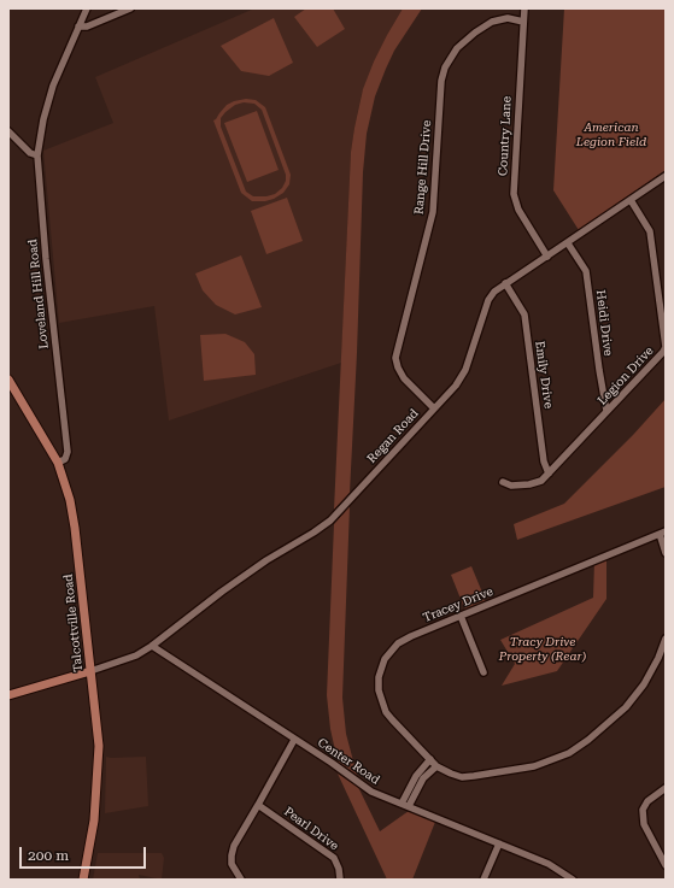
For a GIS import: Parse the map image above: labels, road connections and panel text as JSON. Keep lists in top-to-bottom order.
{
  "streets": {
    "main road": ["Talcottville Road"],
    "street": [
      "Country Lane",
      "Range Hill Drive",
      "Loveland Hill Road",
      "Heidi Drive",
      "Emily Drive",
      "Legion Drive",
      "Regan Road",
      "Tracey Drive",
      "Center Road",
      "Pearl Drive"
    ]
  },
  "crossings": [
    ["Country Lane", "Range Hill Drive"],
    ["Country Lane", "Regan Road"],
    ["Range Hill Drive", "Regan Road"],
    ["Loveland Hill Road", "Talcottville Road"],
    ["Heidi Drive", "Legion Drive"],
    ["Heidi Drive", "Regan Road"],
    ["Emily Drive", "Legion Drive"],
    ["Emily Drive", "Regan Road"],
    ["Legion Drive", "Regan Road"],
    ["Regan Road", "Talcottville Road"],
    ["Regan Road", "Center Road"]
  ],
  "parks": ["American Legion Field", "Tracy Drive Property (Rear)"],
  "scale_bar": "200 m"
}
